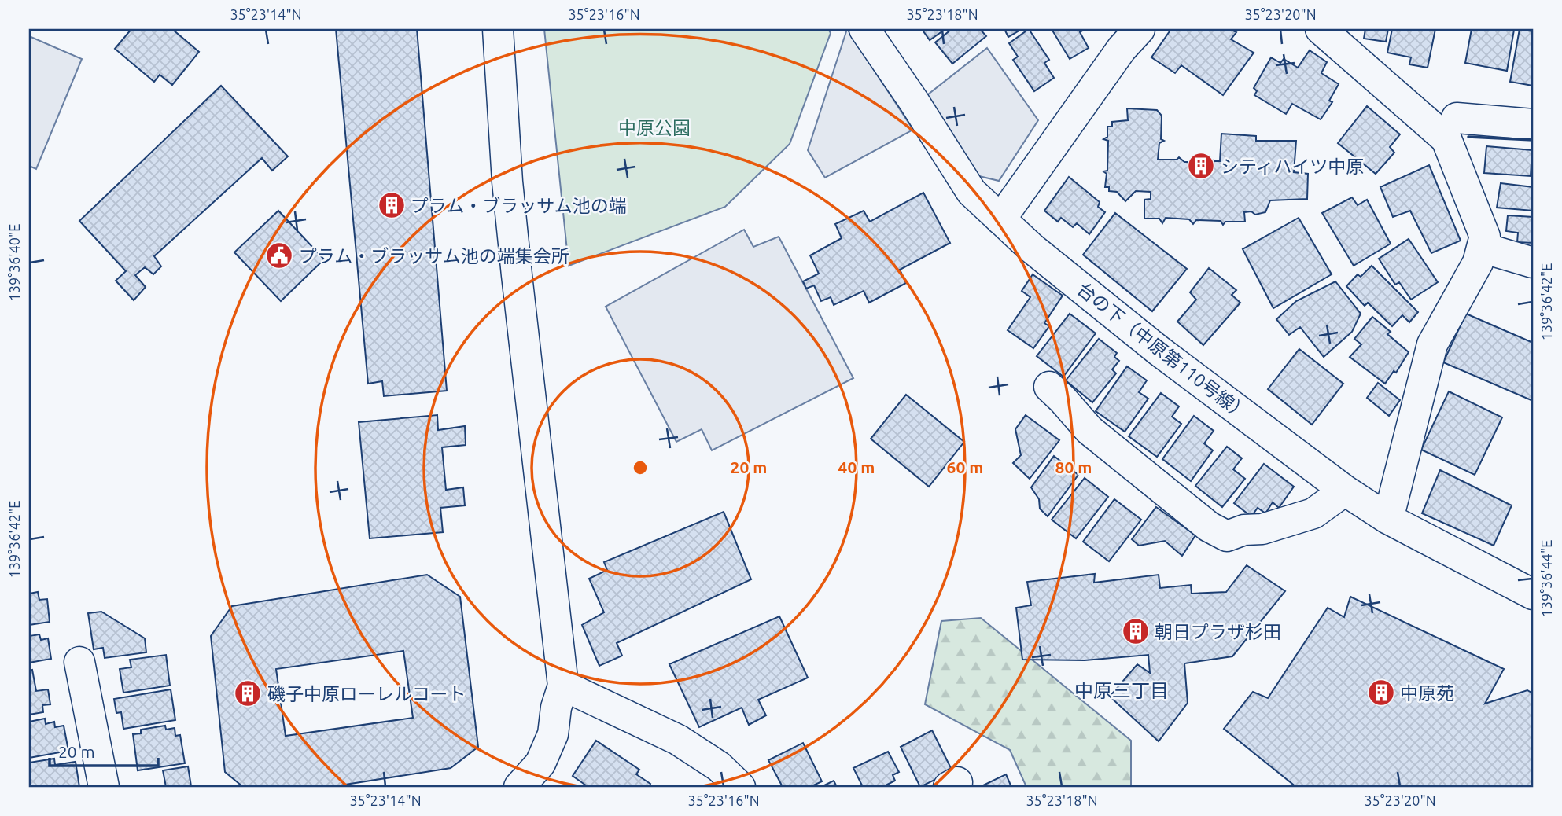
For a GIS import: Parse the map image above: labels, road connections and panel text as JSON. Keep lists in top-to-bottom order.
{
  "streets": {
    "street": ["台の下（中原第110号線）"]
  },
  "districts": ["中原三丁目"],
  "parks": ["中原公園"],
  "places": {
    "building": [
      "シティハイツ中原",
      "プラム・ブラッサム池の端",
      "朝日プラザ杉田",
      "中原苑",
      "磯子中原ローレルコート"
    ],
    "public building": ["プラム・ブラッサム池の端集会所"]
  },
  "scale_bar": "20 m",
  "coordinates": [
    "35°23'14\"N",
    "35°23'16\"N",
    "35°23'18\"N",
    "35°23'20\"N",
    "139°36'40\"E",
    "139°36'42\"E",
    "139°36'44\"E"
  ],
  "rings": [
    "20 m",
    "40 m",
    "60 m",
    "80 m"
  ]
}
